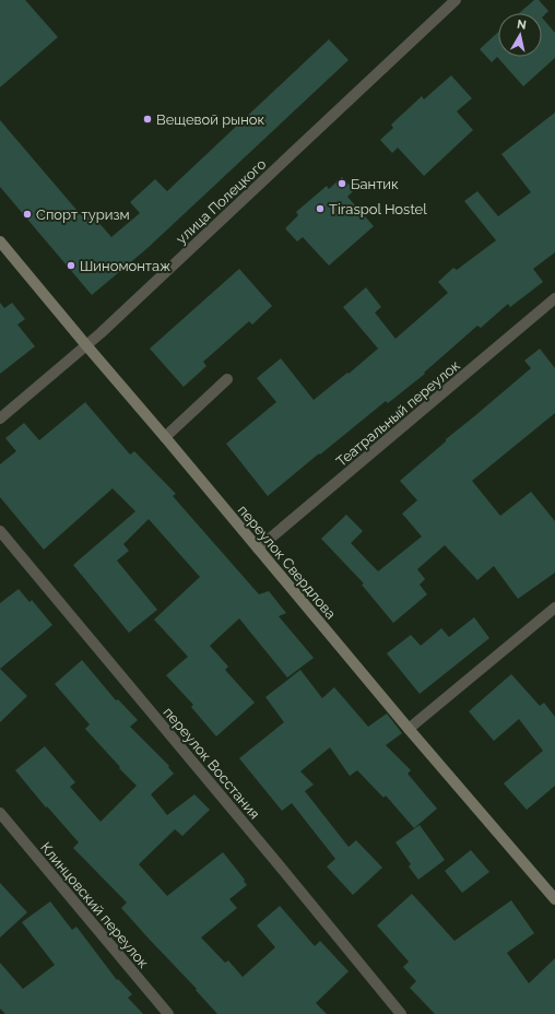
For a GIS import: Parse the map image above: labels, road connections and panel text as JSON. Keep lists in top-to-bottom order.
{
  "streets": {
    "main road": ["переулок Свердлова"],
    "street": [
      "улица Полецкого",
      "Театральный переулок",
      "переулок Восстания",
      "Клинцовский переулок"
    ]
  },
  "crossings": [
    ["улица Полецкого", "переулок Свердлова"],
    ["Театральный переулок", "переулок Свердлова"]
  ],
  "places": [
    "Вещевой рынок",
    "Бантик",
    "Tiraspol Hostel",
    "Спорт туризм",
    "Шиномонтаж"
  ],
  "north": "top"
}
